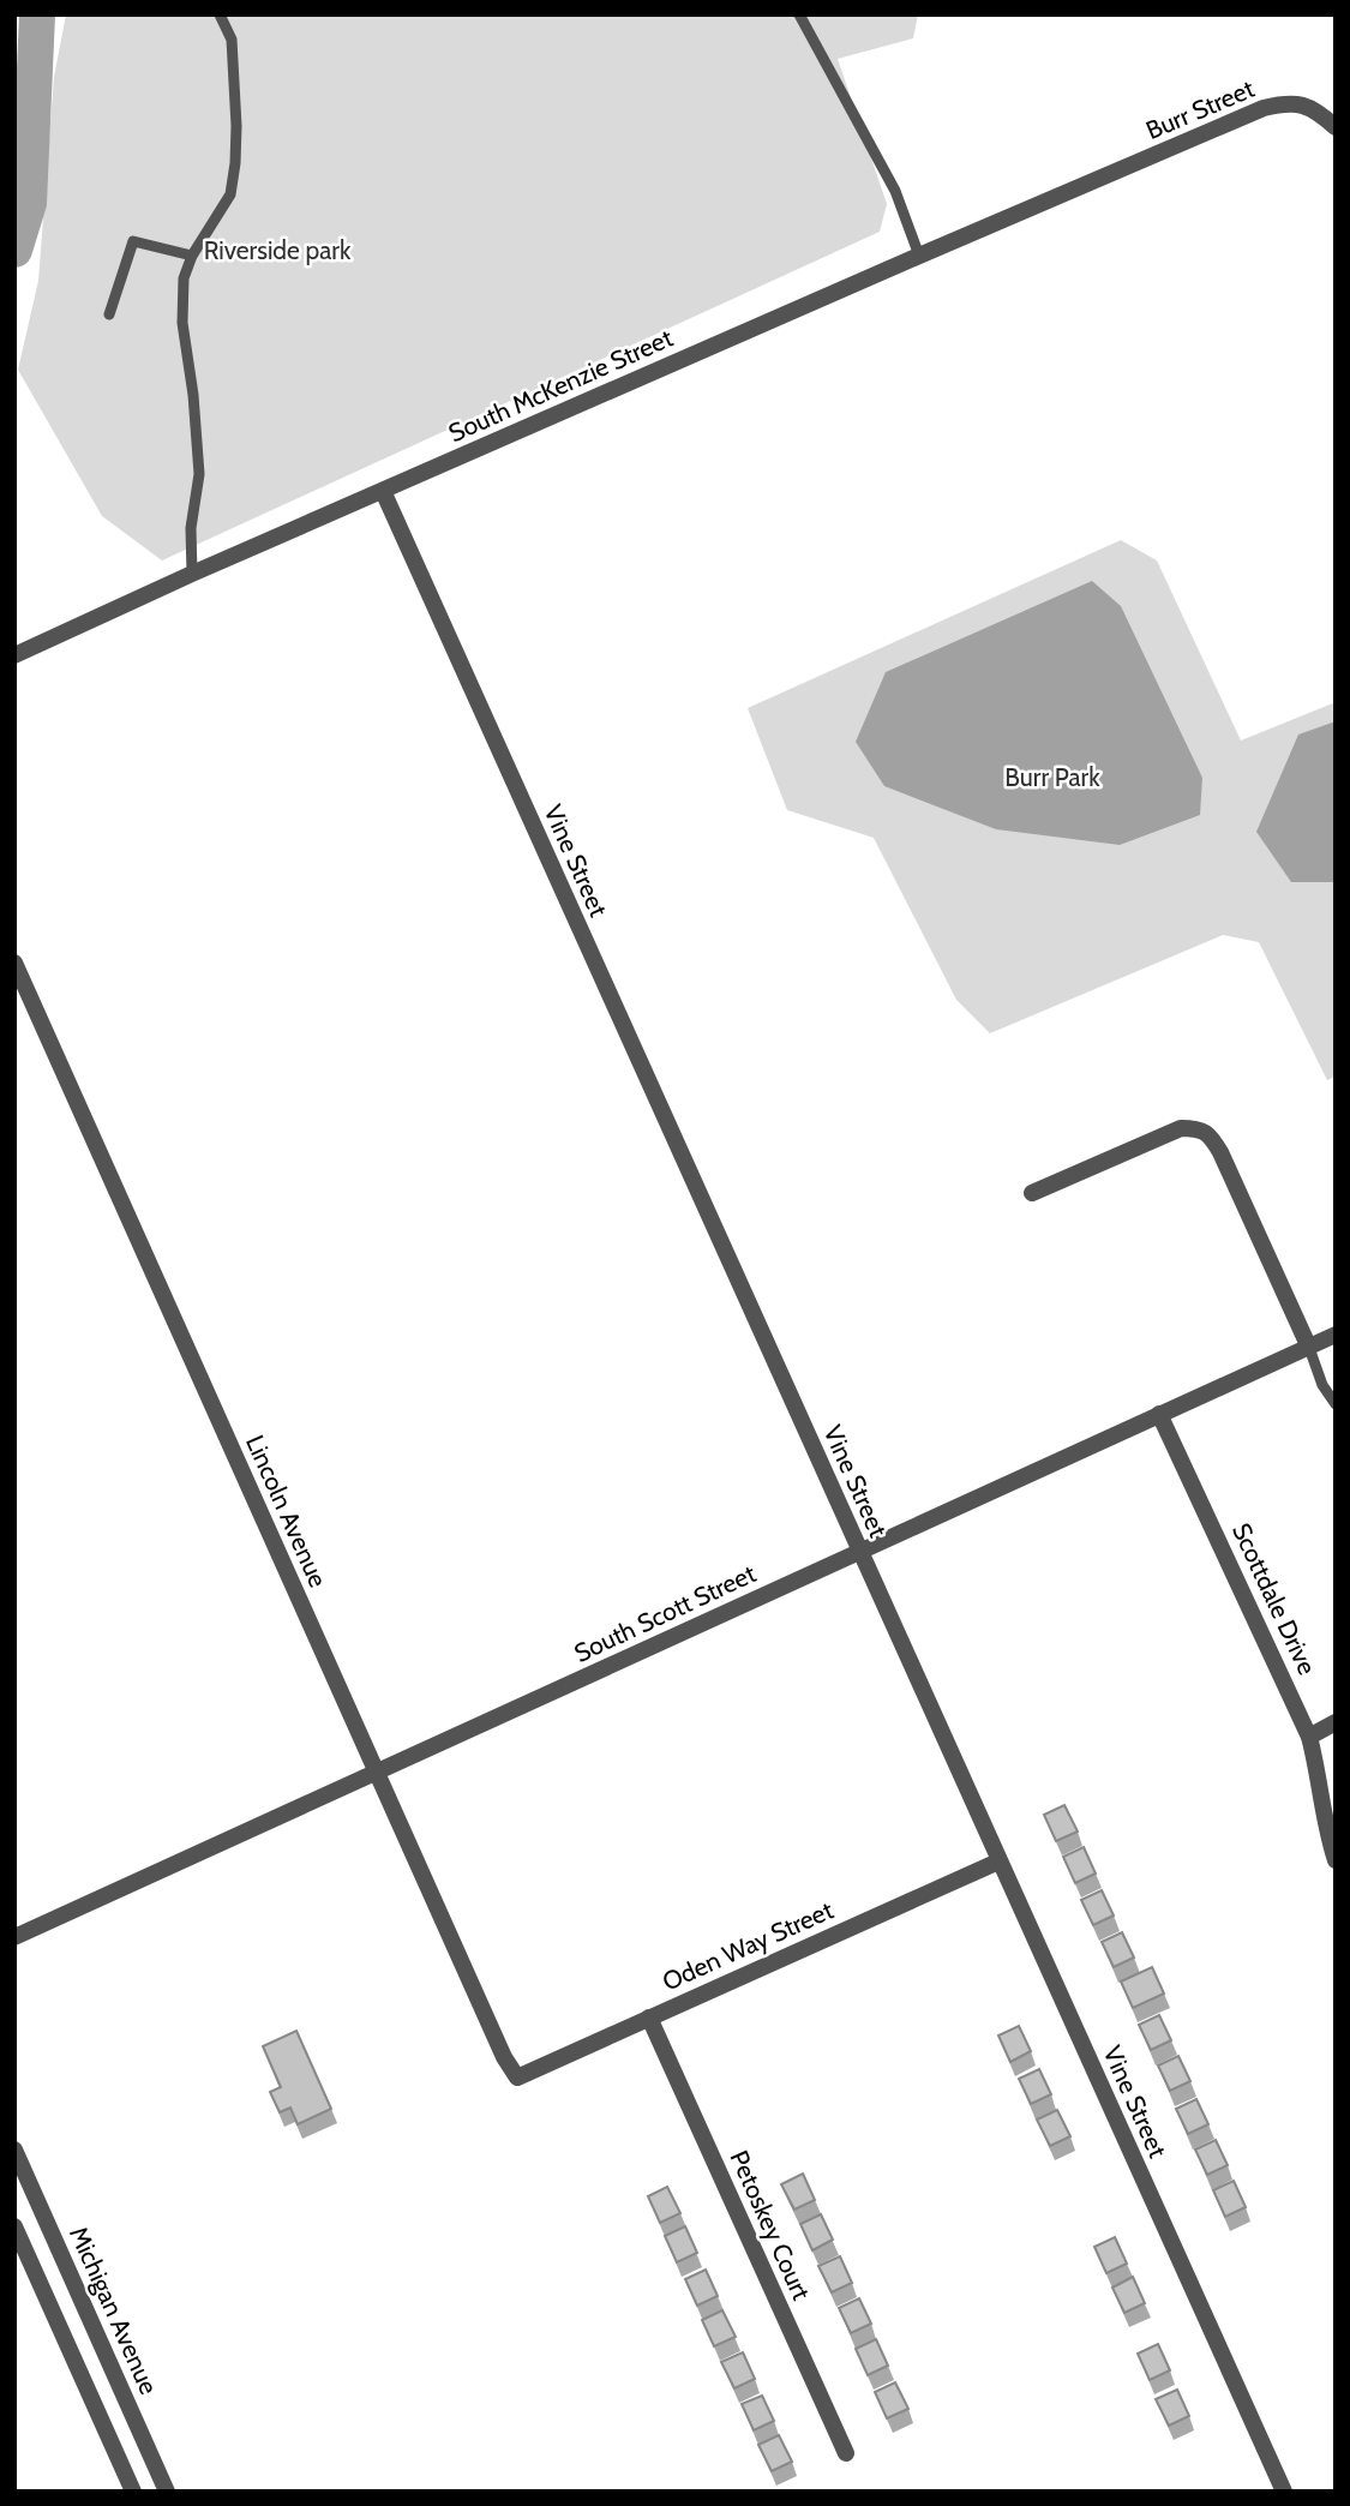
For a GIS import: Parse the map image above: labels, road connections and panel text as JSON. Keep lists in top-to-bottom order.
{
  "streets": {
    "street": [
      "Burr Street",
      "South McKenzie Street",
      "Vine Street",
      "Lincoln Avenue",
      "Scottdale Drive",
      "South Scott Street",
      "Oden Way Street",
      "Petoskey Court",
      "Michigan Avenue"
    ]
  },
  "crossings": [
    ["Burr Street", "South McKenzie Street"],
    ["South McKenzie Street", "Vine Street"],
    ["Vine Street", "South Scott Street"],
    ["Vine Street", "Oden Way Street"],
    ["Lincoln Avenue", "South Scott Street"],
    ["Lincoln Avenue", "Oden Way Street"],
    ["Scottdale Drive", "South Scott Street"],
    ["Oden Way Street", "Petoskey Court"]
  ],
  "parks": ["Riverside park", "Burr Park"]
}
